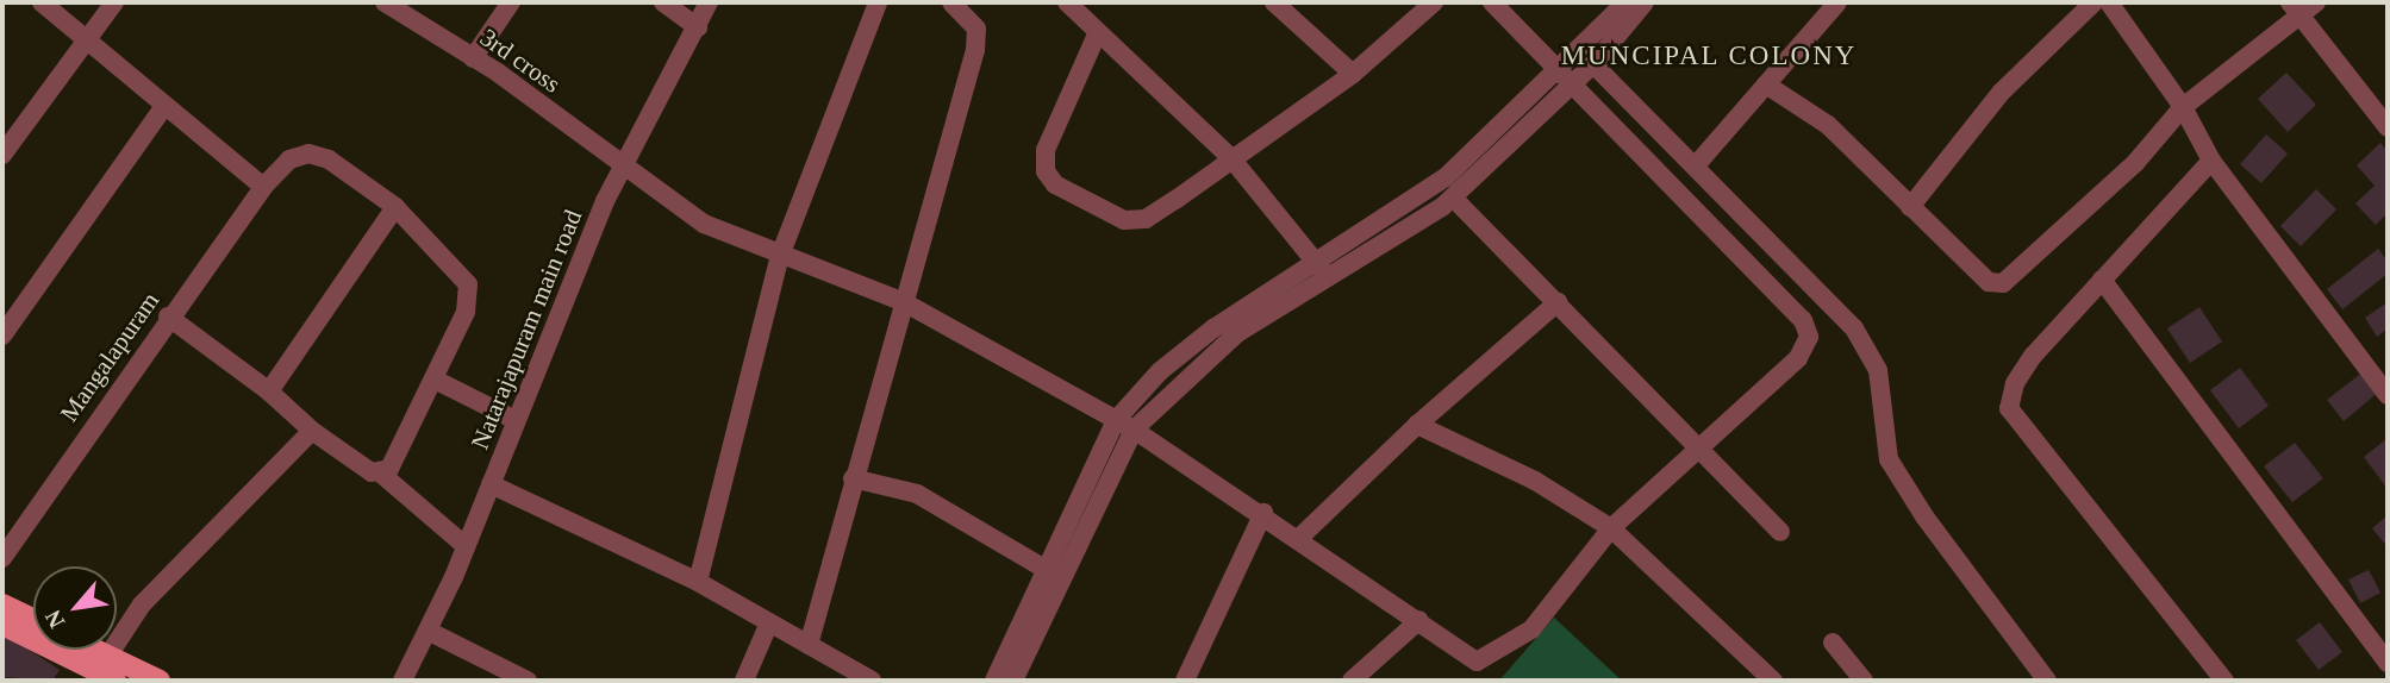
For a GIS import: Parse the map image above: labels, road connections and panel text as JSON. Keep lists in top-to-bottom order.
{
  "streets": {
    "street": ["3rd cross", "Natarajapuram main road", "Mangalapuram"]
  },
  "crossings": [
    ["3rd cross", "Natarajapuram main road"]
  ],
  "districts": ["MUNCIPAL COLONY"],
  "north": "bottom left"
}
